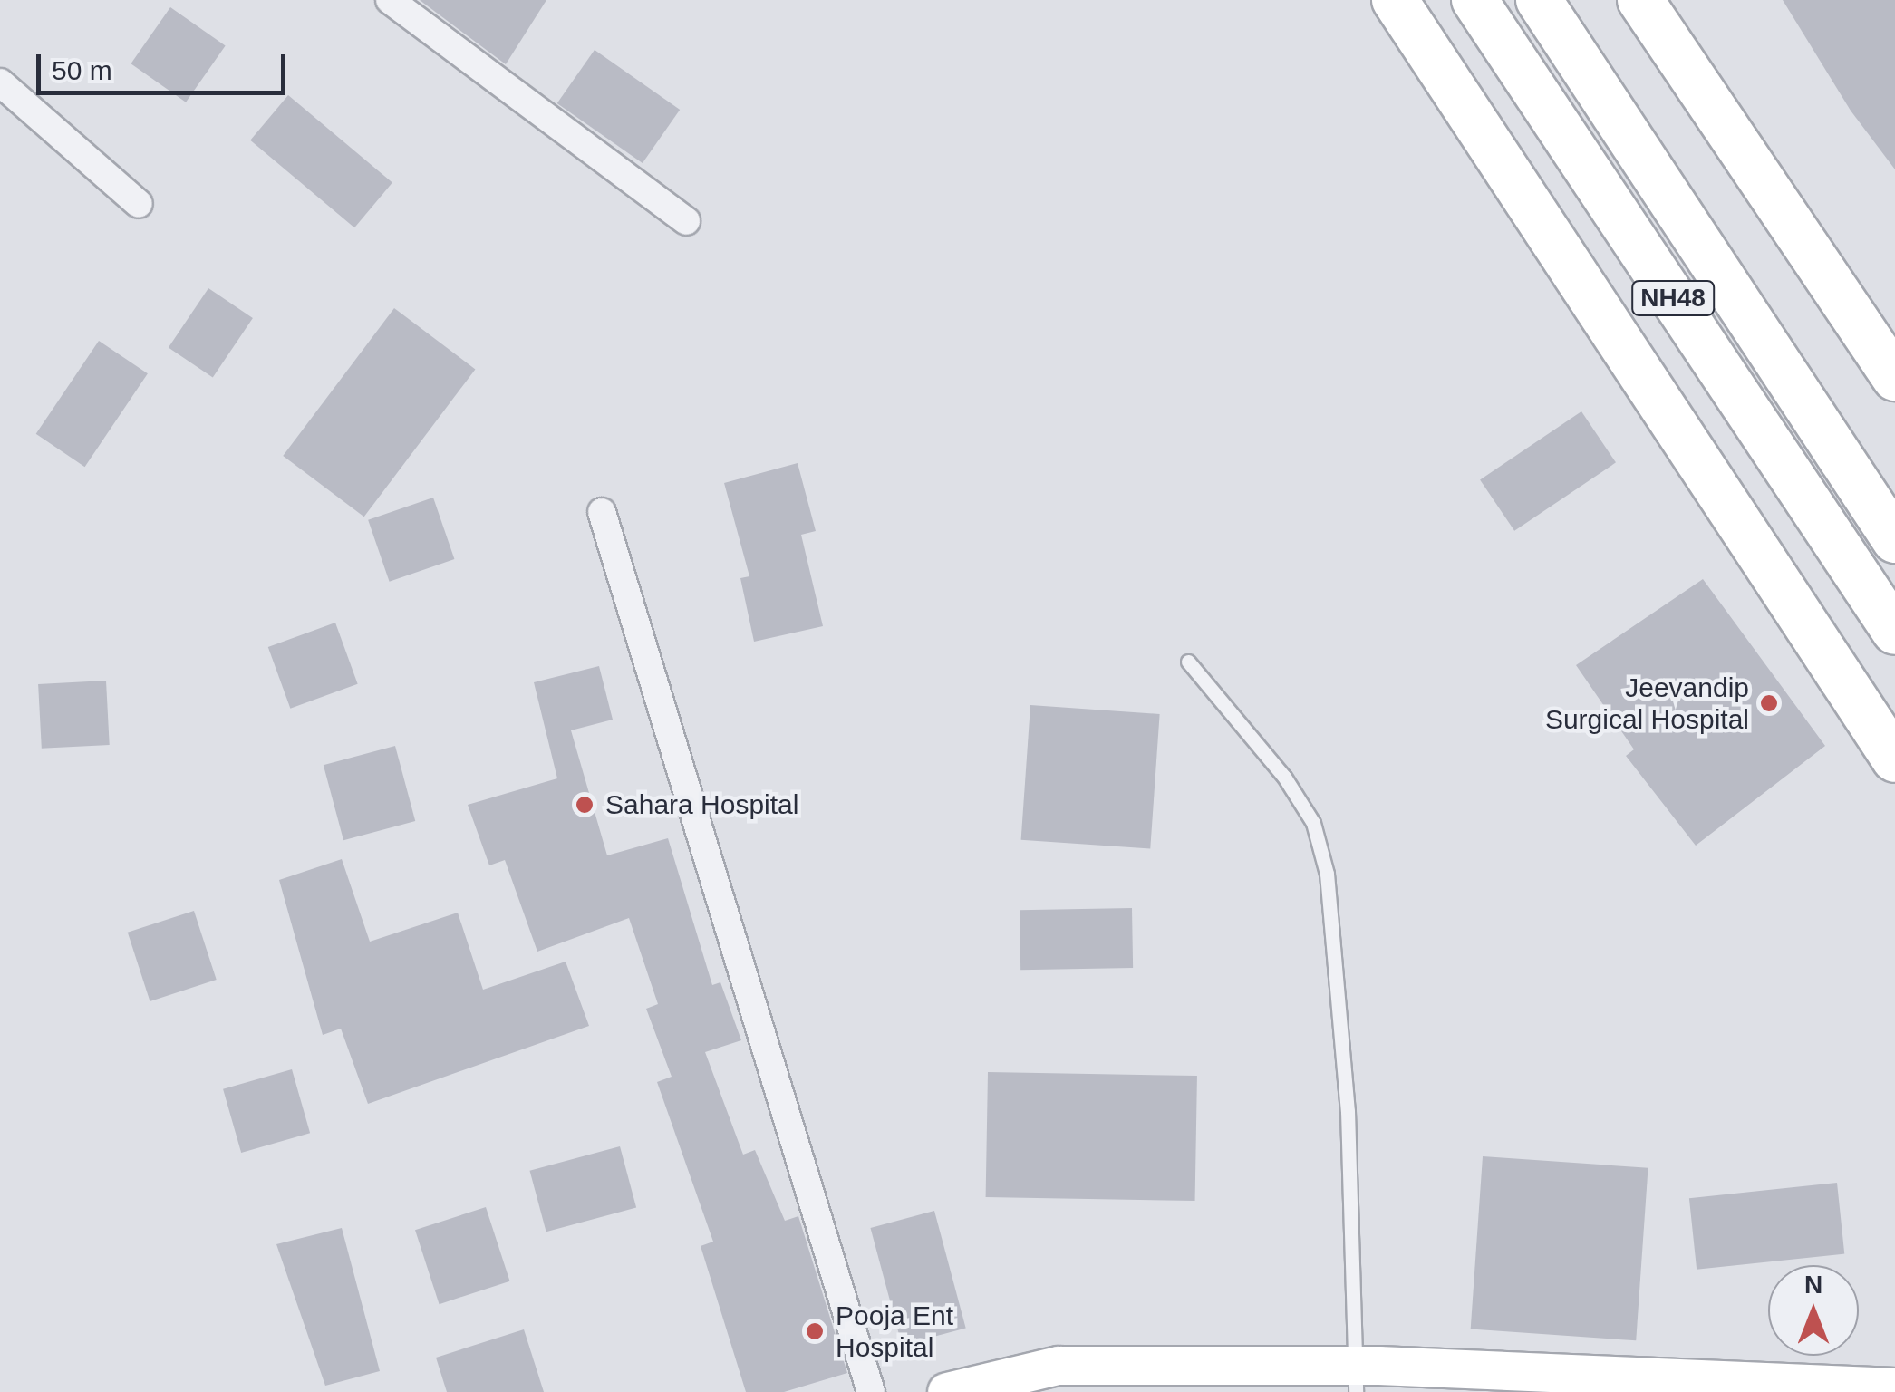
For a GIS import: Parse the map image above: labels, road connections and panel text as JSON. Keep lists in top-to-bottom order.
{
  "streets": {
    "highway": ["NH48"]
  },
  "places": ["Jeevandip Surgical Hospital", "Sahara Hospital", "Pooja Ent Hospital"],
  "scale_bar": "50 m",
  "north": "top"
}
